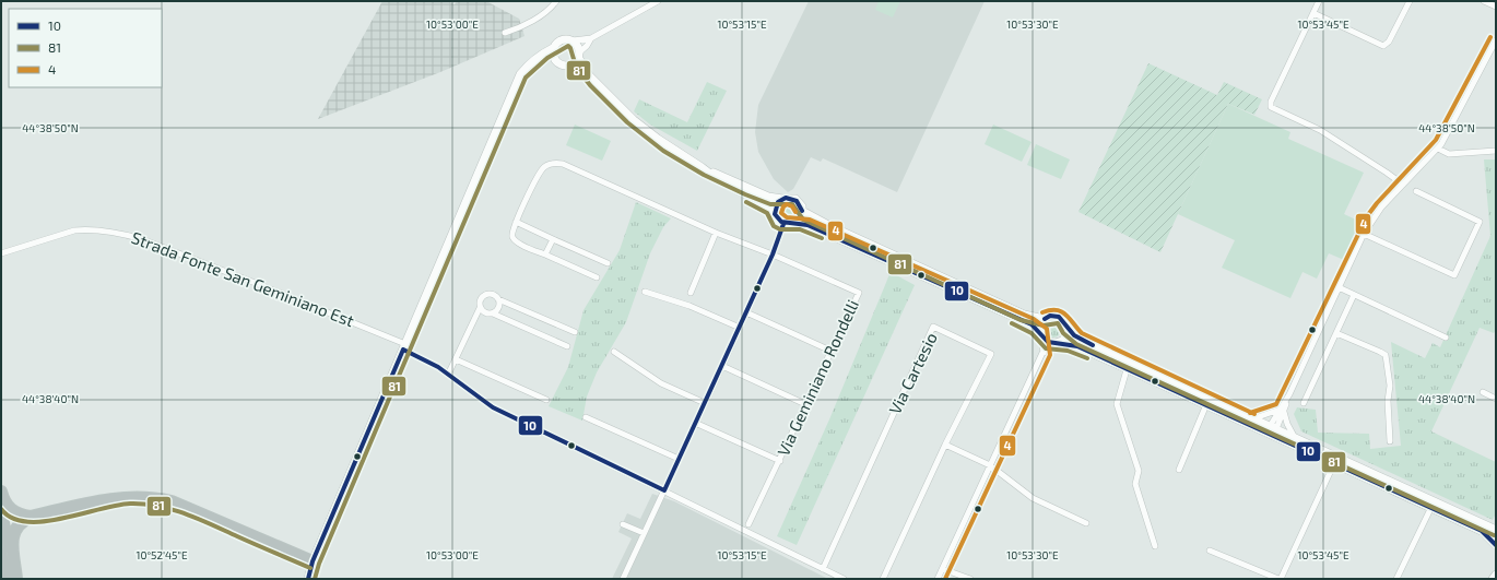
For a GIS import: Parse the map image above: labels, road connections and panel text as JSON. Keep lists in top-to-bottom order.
{
  "streets": {
    "street": ["Strada Fonte San Geminiano Est", "Via Cartesio", "Via Geminiano Rondelli"]
  },
  "crossings": [
    ["Strada Fonte San Geminiano Est", "Via Cartesio"]
  ],
  "lines": ["transit line 4", "transit line 81", "transit line 10"],
  "legend": ["10", "81", "4"],
  "coordinates": [
    "10°53'00\"E",
    "10°53'15\"E",
    "10°53'30\"E",
    "10°53'45\"E",
    "44°38'50\"N",
    "44°38'40\"N",
    "10°52'45\"E"
  ]
}
